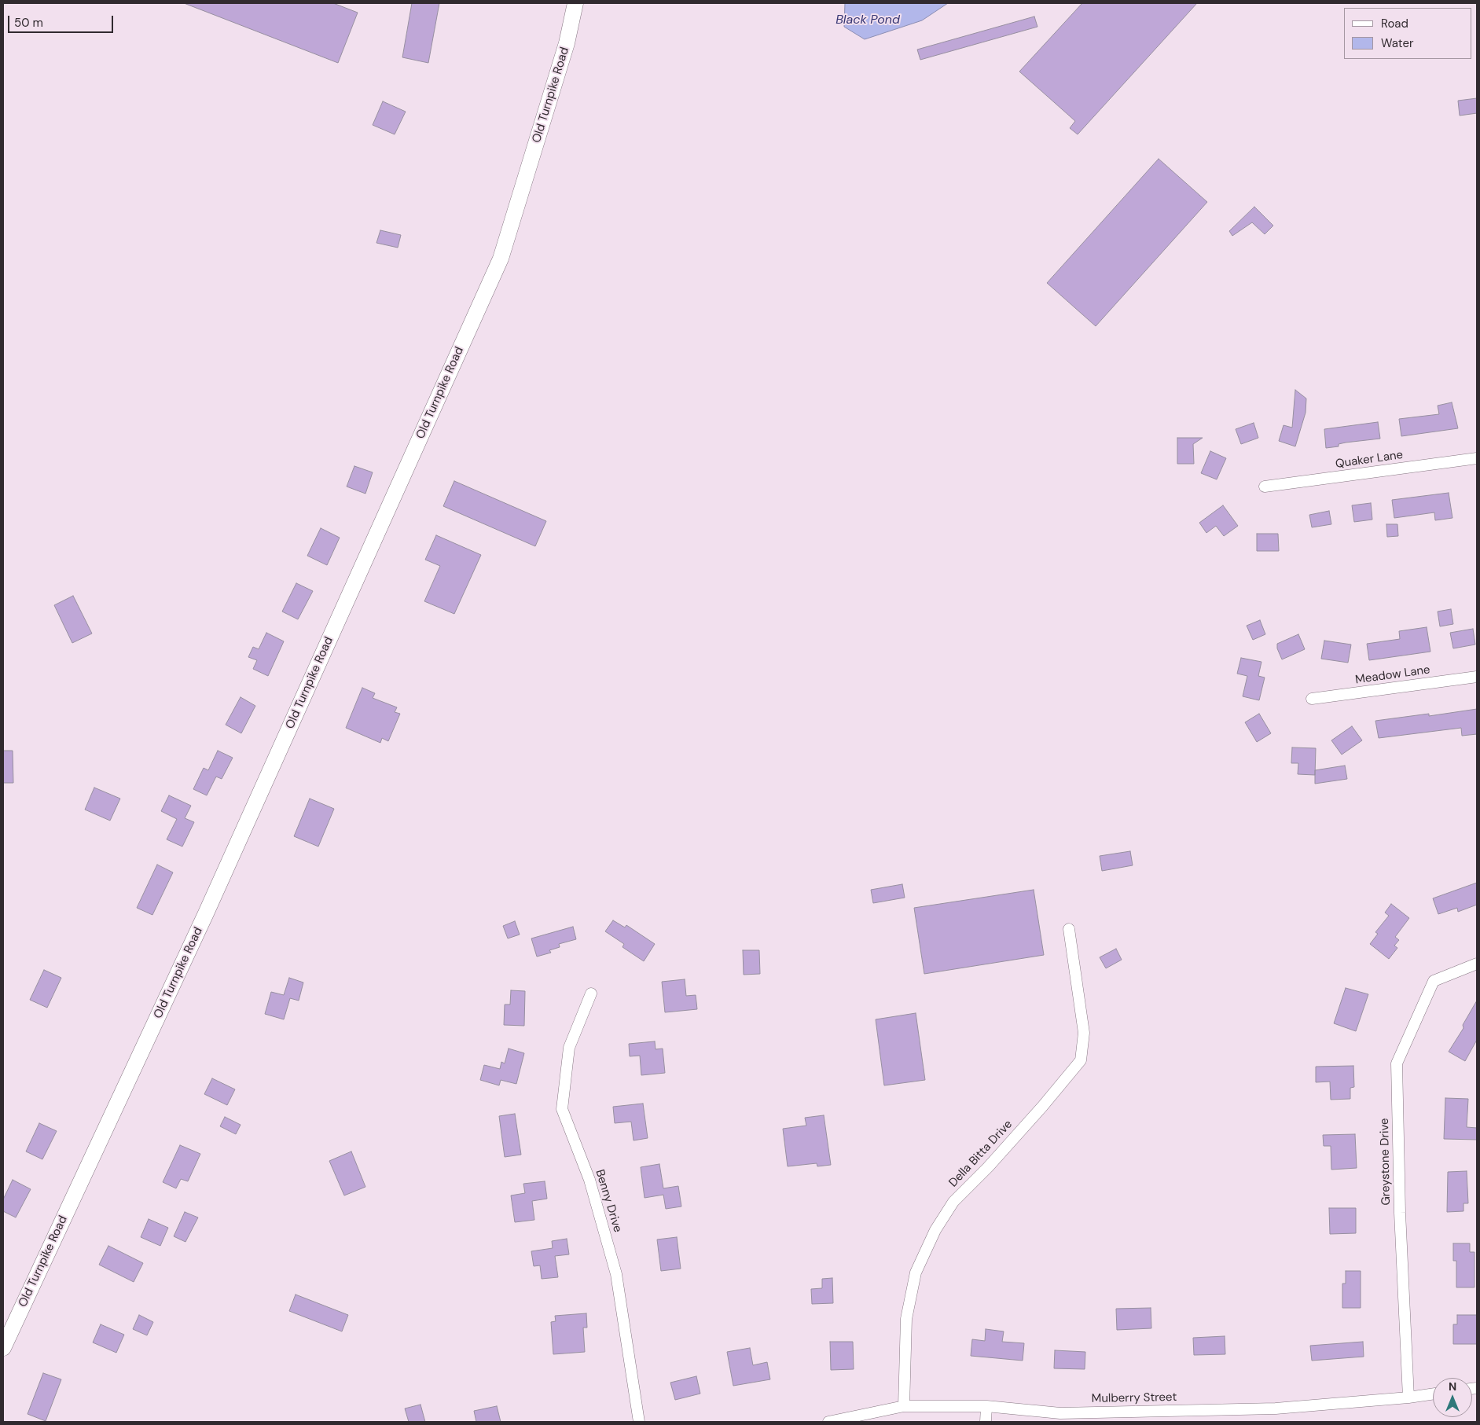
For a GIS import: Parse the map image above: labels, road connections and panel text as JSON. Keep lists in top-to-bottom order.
{
  "streets": {
    "main road": ["Old Turnpike Road"],
    "street": [
      "Quaker Lane",
      "Meadow Lane",
      "Della Bitta Drive",
      "Greystone Drive",
      "Benny Drive",
      "Mulberry Street"
    ]
  },
  "crossings": [
    ["Della Bitta Drive", "Mulberry Street"],
    ["Greystone Drive", "Mulberry Street"]
  ],
  "water": ["Black Pond"],
  "legend": ["Road", "Water"],
  "scale_bar": "50 m",
  "north": "top"
}
